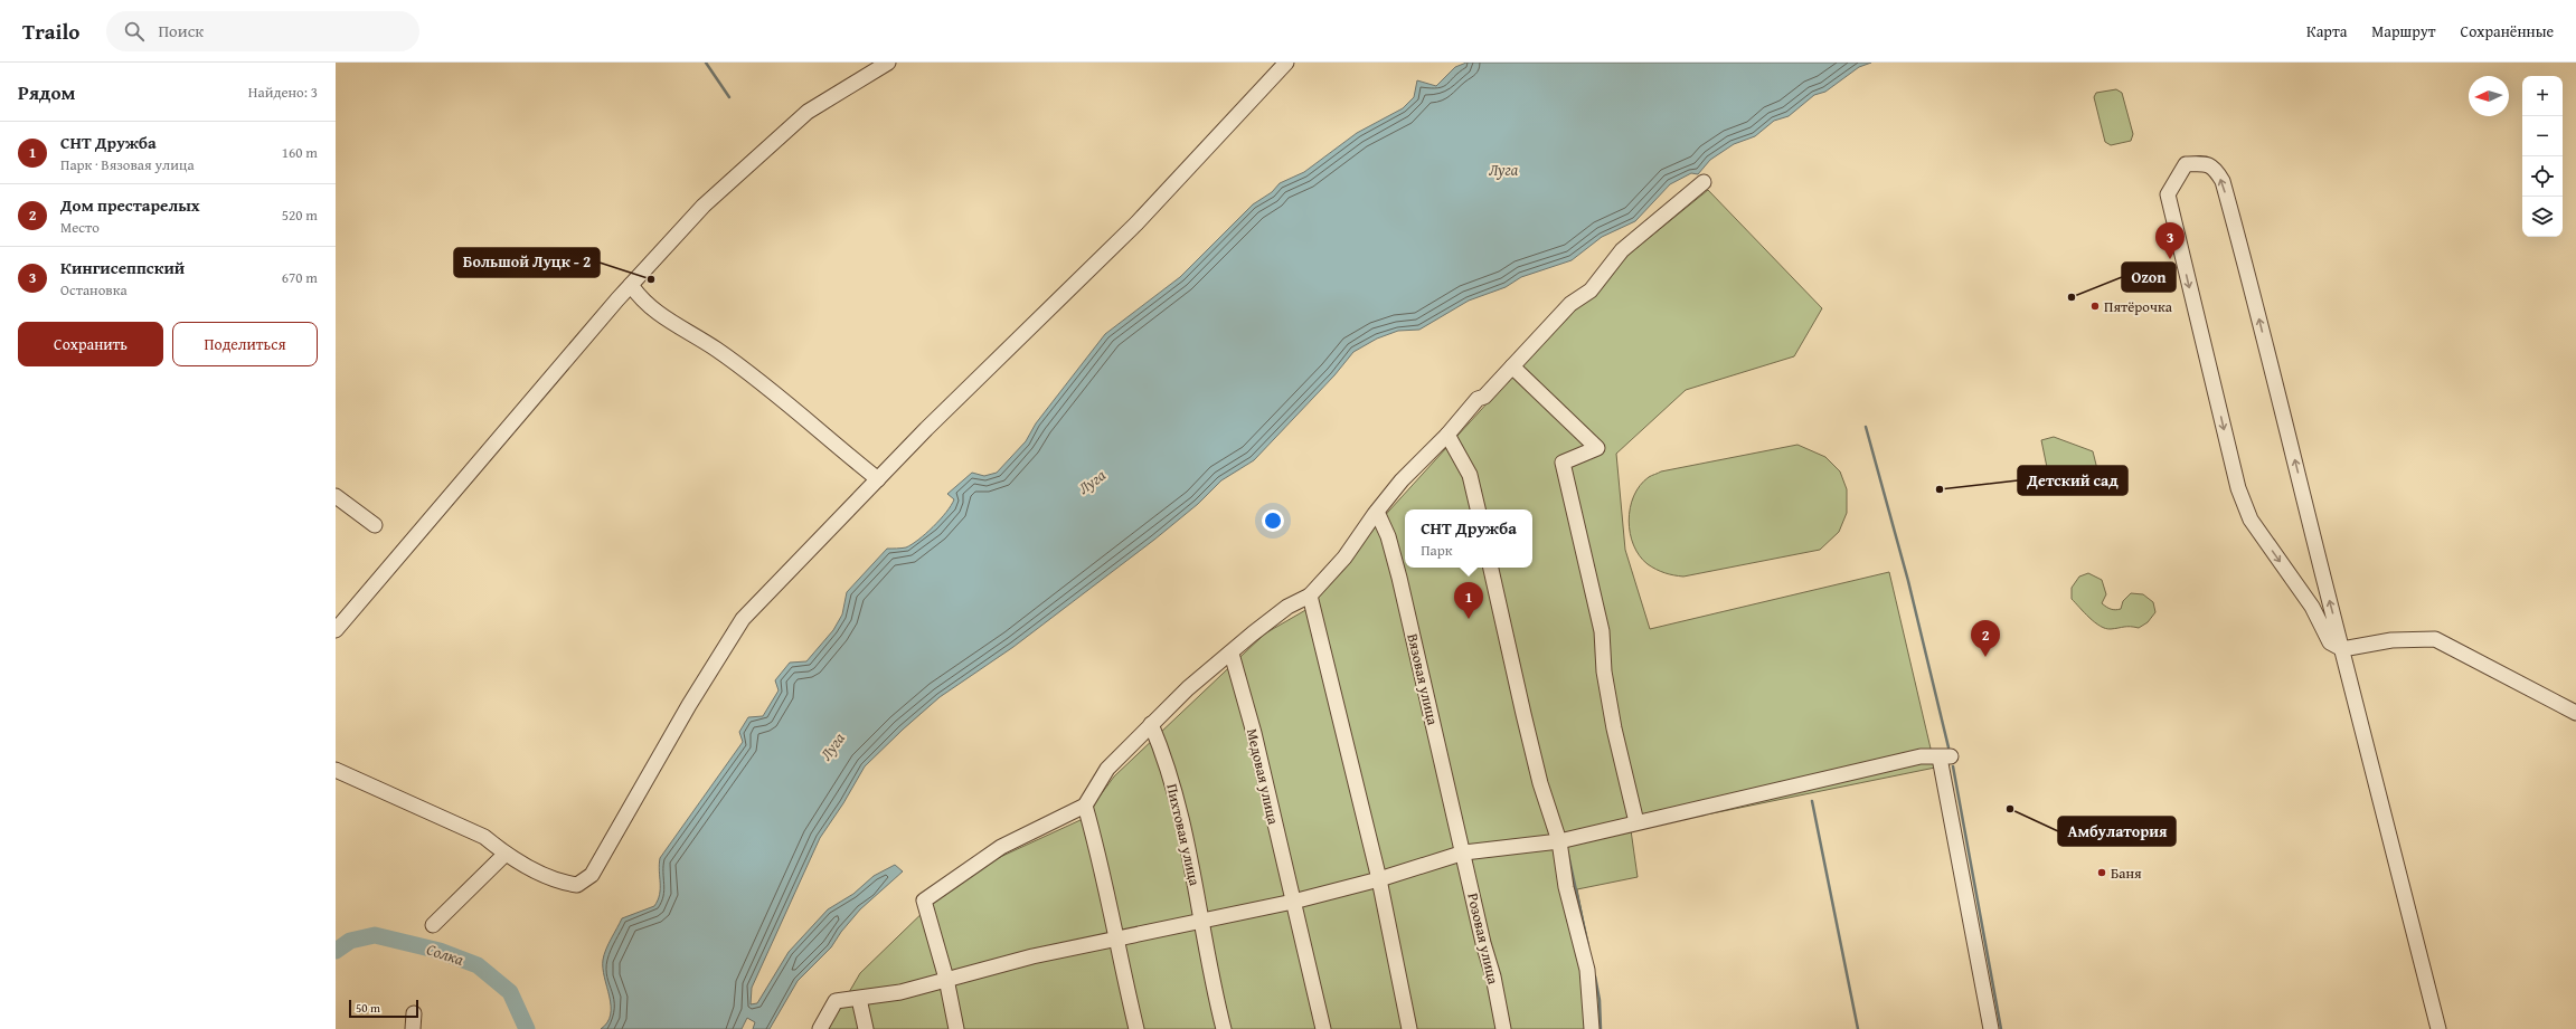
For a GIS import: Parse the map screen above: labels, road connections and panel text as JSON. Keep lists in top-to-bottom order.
{
  "streets": {
    "street": [
      "Вязовая улица",
      "Медовая улица",
      "Пихтовая улица",
      "Розовая улица"
    ]
  },
  "crossings": [
    ["Вязовая улица", "Розовая улица"]
  ],
  "water": ["Луга", "Солка"],
  "places": [
    "Большой Луцк - 2",
    "Ozon",
    "Пятёрочка",
    "Детский сад",
    "Амбулатория",
    "Баня"
  ],
  "scale_bar": "50 m",
  "north": "left",
  "page": {
    "header": "Trailo",
    "search": "Поиск",
    "nav": ["Карта", "Маршрут", "Сохранённые"],
    "heading": ["Рядом", "Найдено: 3"],
    "map_buttons": ["+", "−"],
    "list": [
      {
        "mark": "1",
        "name": "СНТ Дружба",
        "note": "Парк · Вязовая улица",
        "value": "160 m"
      },
      {
        "mark": "2",
        "name": "Дом престарелых",
        "note": "Место",
        "value": "520 m"
      },
      {
        "mark": "3",
        "name": "Кингисеппский",
        "note": "Остановка",
        "value": "670 m"
      }
    ],
    "pins": ["3", "1", "2"],
    "buttons": ["Сохранить", "Поделиться"],
    "popup": ["СНТ Дружба", "Парк"],
    "scale": "50 m"
  }
}
